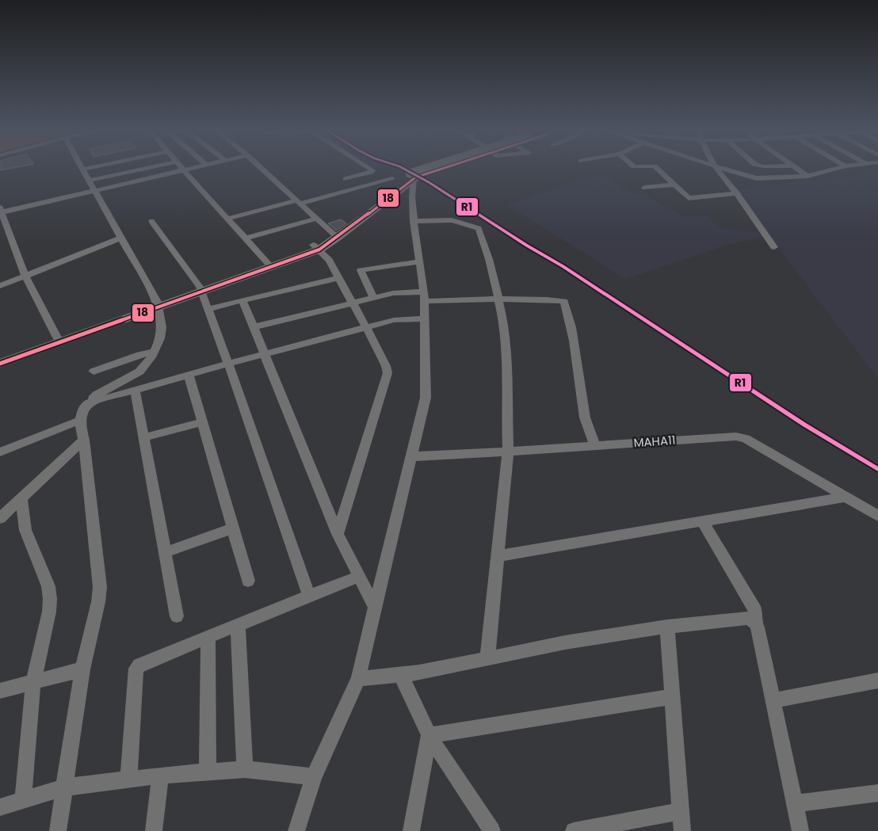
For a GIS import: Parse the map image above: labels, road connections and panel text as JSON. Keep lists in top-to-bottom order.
{
  "streets": {
    "street": ["MAHA11"]
  },
  "lines": ["transit line R1", "transit line 18"]
}
